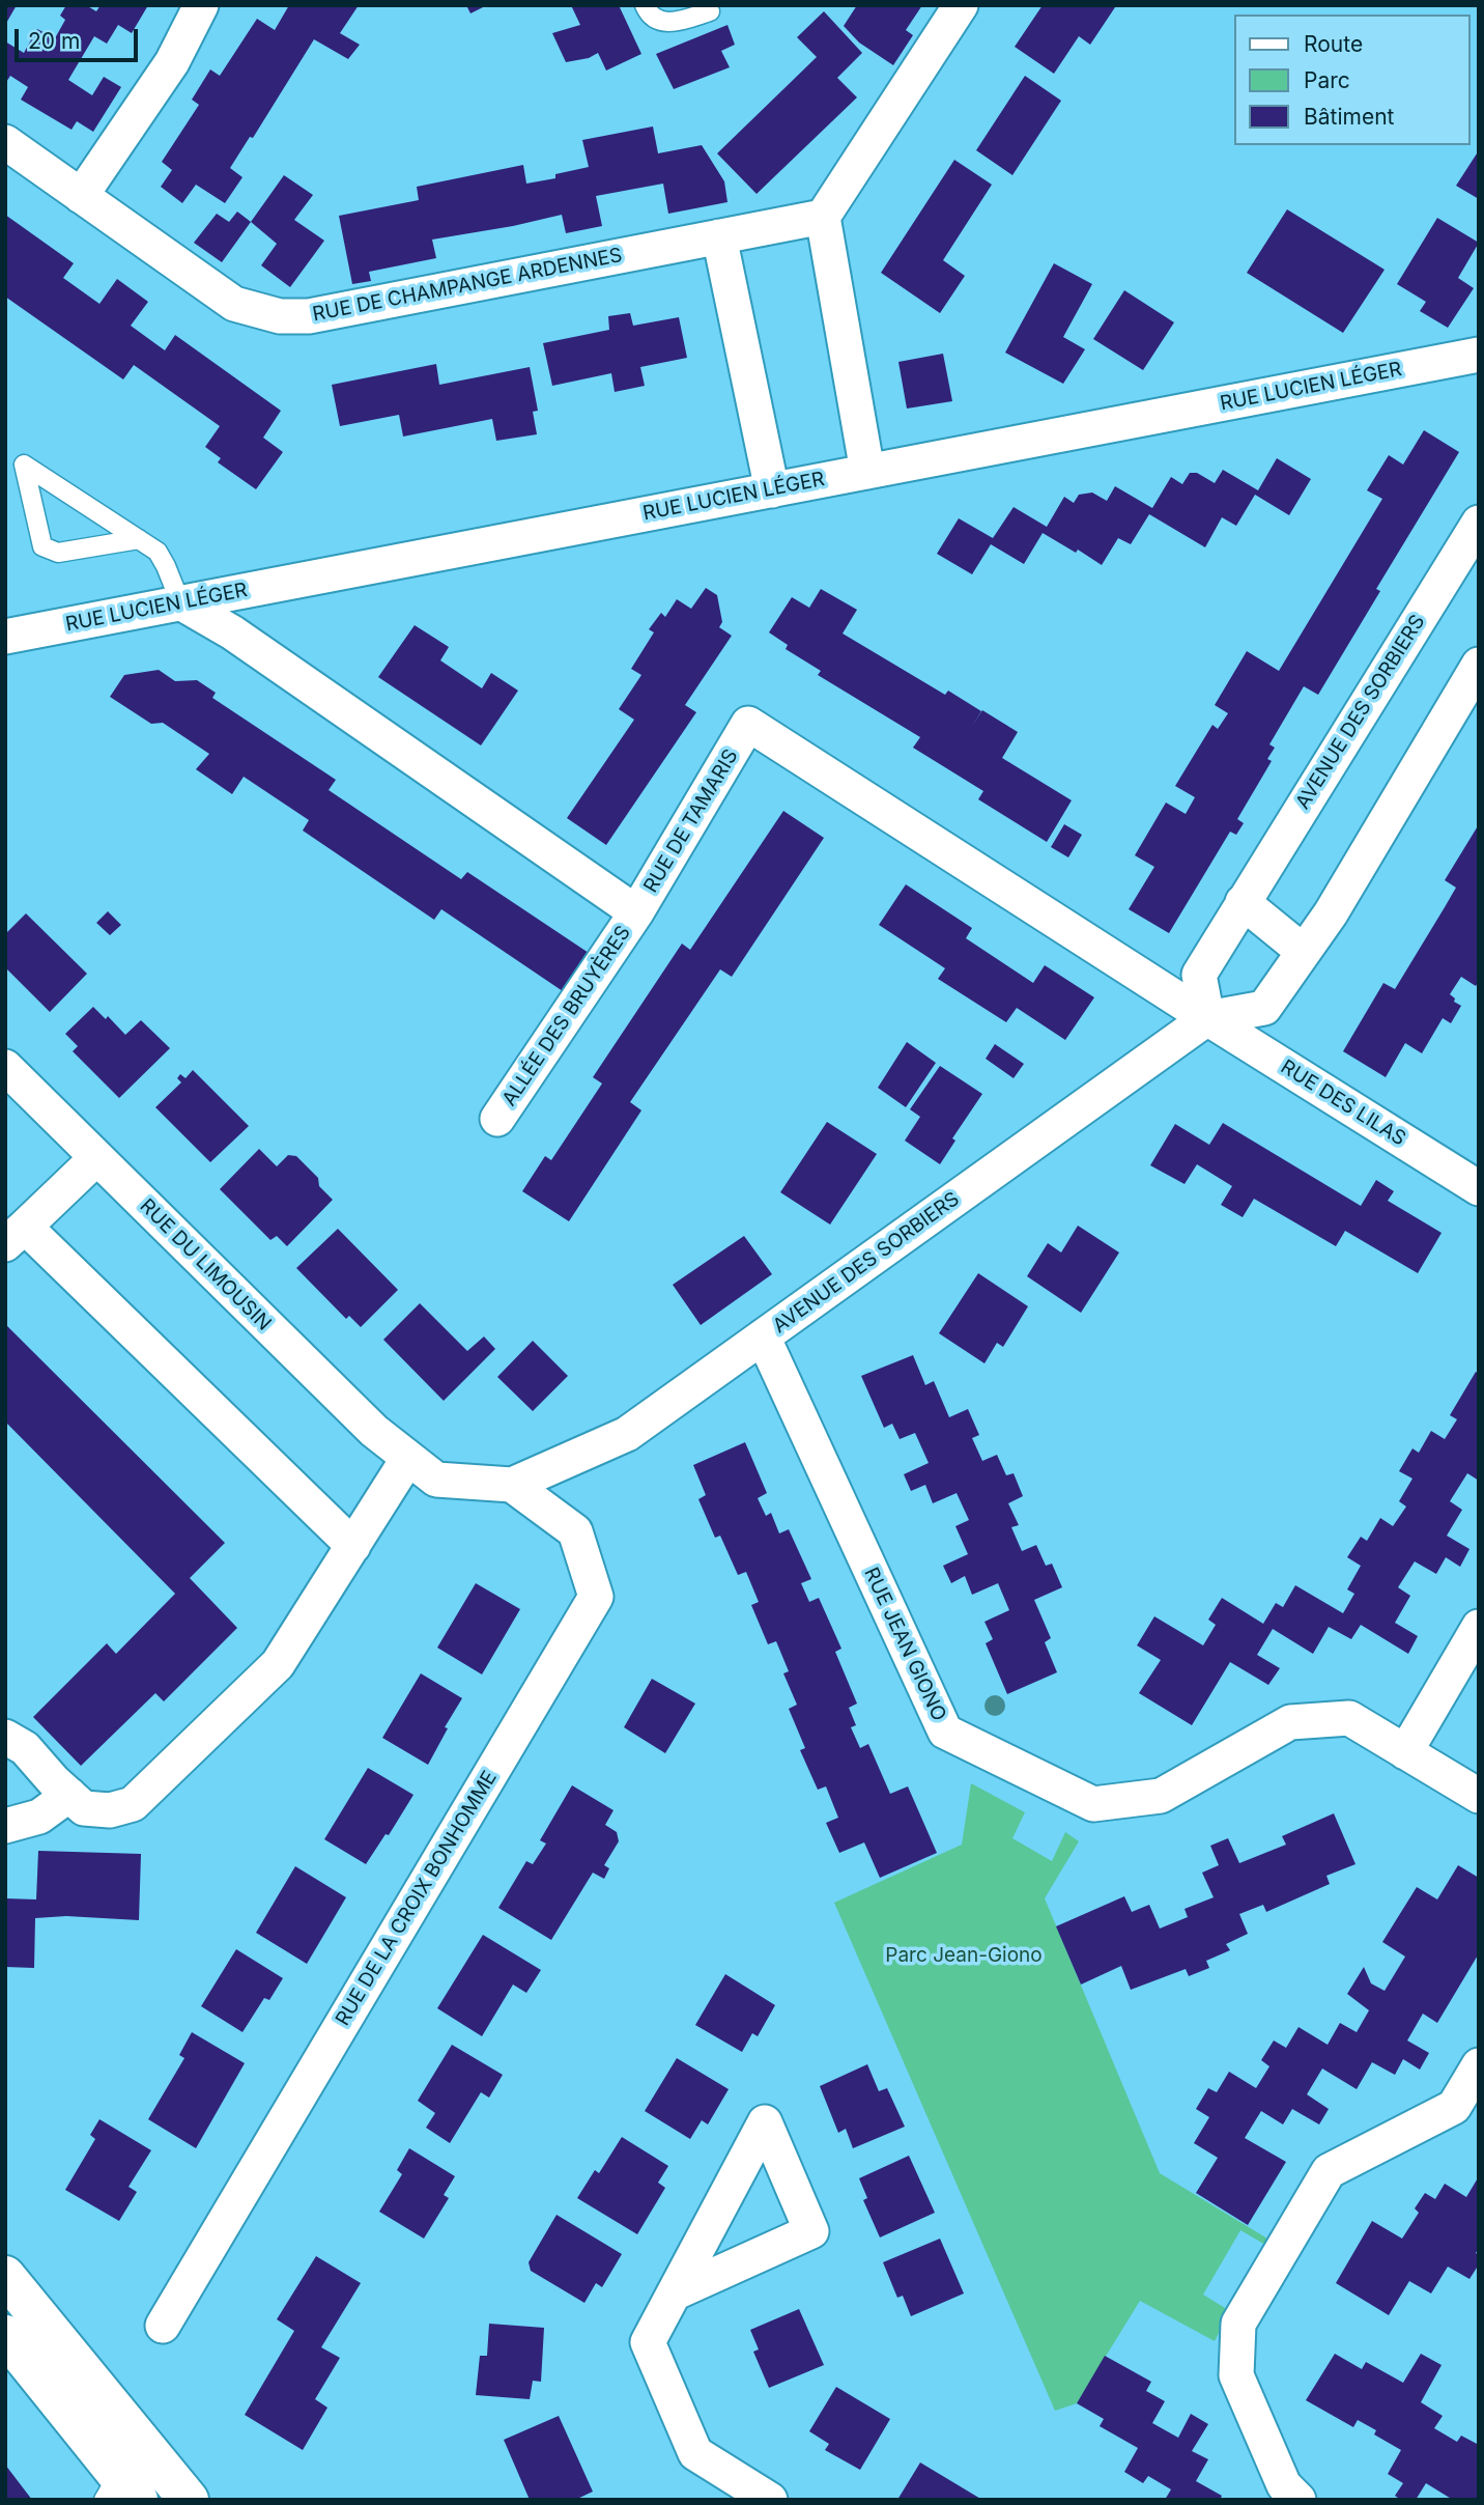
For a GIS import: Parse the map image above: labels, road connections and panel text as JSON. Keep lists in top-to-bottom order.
{
  "streets": {
    "street": [
      "RUE DE CHAMPANGE ARDENNES",
      "RUE LUCIEN LÉGER",
      "AVENUE DES SORBIERS",
      "RUE DE TAMARIS",
      "ALLÉE DES BRUYÈRES",
      "RUE DES LILAS",
      "RUE DU LIMOUSIN",
      "RUE JEAN GIONO",
      "RUE DE LA CROIX BONHOMME"
    ]
  },
  "crossings": [
    ["RUE LUCIEN LÉGER", "RUE DE TAMARIS"],
    ["AVENUE DES SORBIERS", "RUE DE TAMARIS"],
    ["AVENUE DES SORBIERS", "RUE DES LILAS"],
    ["AVENUE DES SORBIERS", "RUE DU LIMOUSIN"],
    ["AVENUE DES SORBIERS", "RUE JEAN GIONO"],
    ["AVENUE DES SORBIERS", "RUE DE LA CROIX BONHOMME"],
    ["RUE DE TAMARIS", "ALLÉE DES BRUYÈRES"],
    ["RUE DE TAMARIS", "RUE DES LILAS"],
    ["RUE DU LIMOUSIN", "RUE DE LA CROIX BONHOMME"]
  ],
  "parks": ["Parc Jean-Giono"],
  "legend": ["Route", "Parc", "Bâtiment"],
  "scale_bar": "20 m"
}
